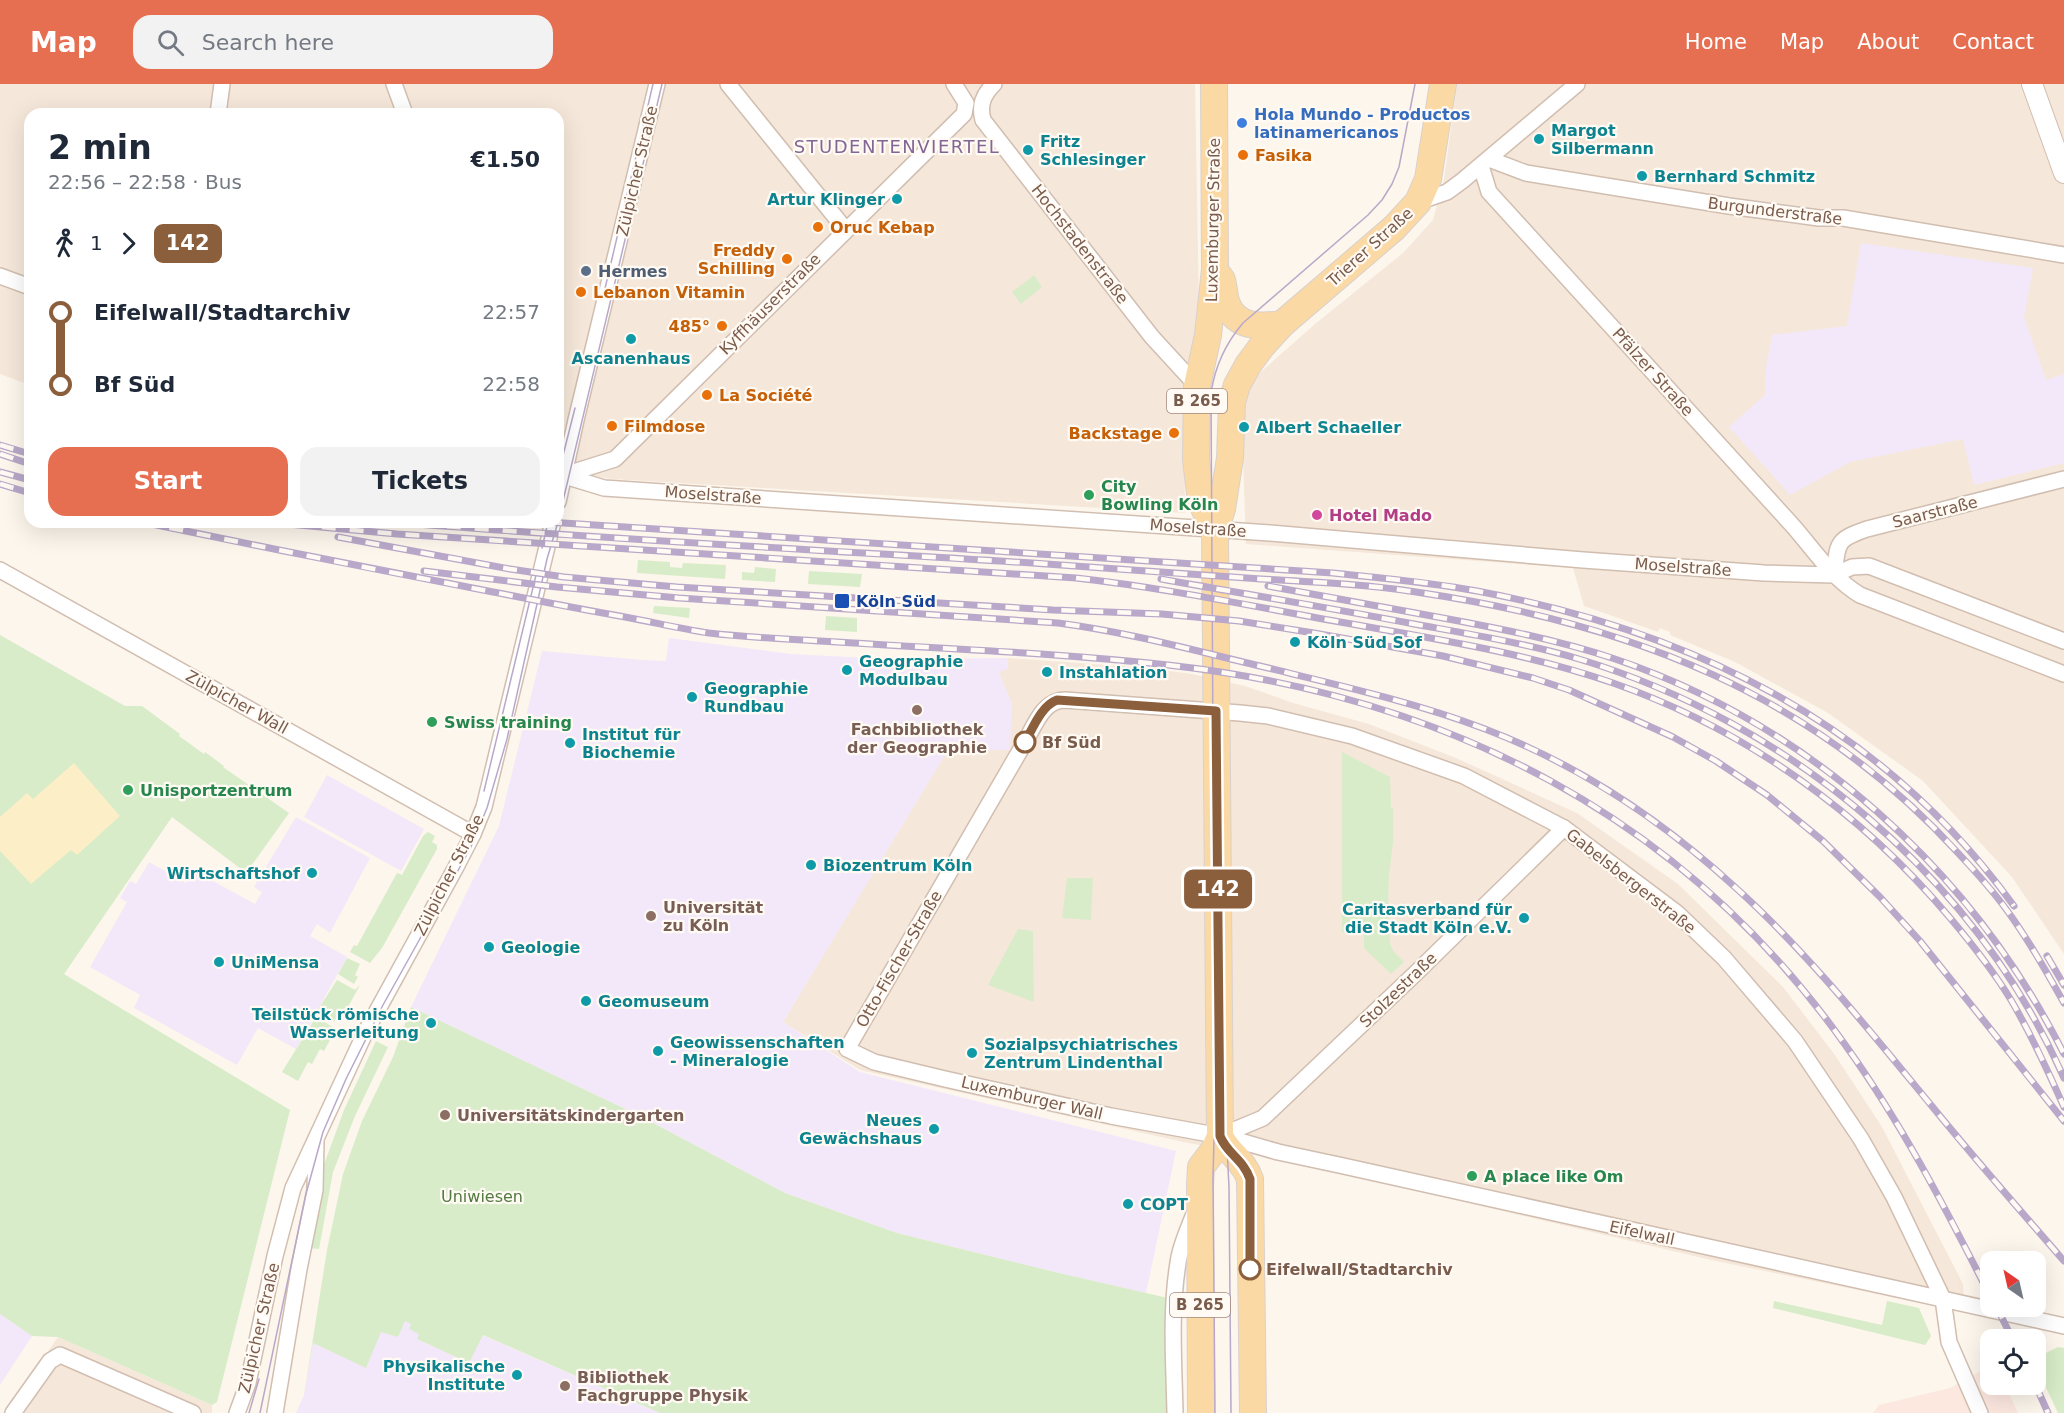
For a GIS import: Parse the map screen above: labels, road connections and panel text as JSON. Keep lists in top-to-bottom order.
{
  "streets": {
    "main road": ["Luxemburger Straße", "Trierer Straße", "B 265"],
    "street": [
      "Zülpicher Straße",
      "Burgunderstraße",
      "Hochstadenstraße",
      "Kyffhäuserstraße",
      "Pfälzer Straße",
      "Moselstraße",
      "Saarstraße",
      "Zülpicher Wall",
      "Gabelsbergerstraße",
      "Otto-Fischer-Straße",
      "Stolzestraße",
      "Luxemburger Wall",
      "Eifelwall"
    ]
  },
  "crossings": [
    ["Zülpicher Straße", "Zülpicher Wall"],
    ["Burgunderstraße", "Trierer Straße"],
    ["Burgunderstraße", "Pfälzer Straße"],
    ["Luxemburger Straße", "Hochstadenstraße"],
    ["Luxemburger Straße", "Trierer Straße"],
    ["Luxemburger Straße", "B 265"],
    ["Luxemburger Straße", "Moselstraße"],
    ["Luxemburger Straße", "Gabelsbergerstraße"],
    ["Luxemburger Straße", "Otto-Fischer-Straße"],
    ["Luxemburger Straße", "Stolzestraße"],
    ["Luxemburger Straße", "Luxemburger Wall"],
    ["Luxemburger Straße", "Eifelwall"],
    ["Trierer Straße", "Pfälzer Straße"],
    ["Trierer Straße", "B 265"],
    ["Pfälzer Straße", "Moselstraße"],
    ["Pfälzer Straße", "Saarstraße"],
    ["B 265", "Stolzestraße"],
    ["B 265", "Luxemburger Wall"],
    ["B 265", "Eifelwall"],
    ["Moselstraße", "Saarstraße"],
    ["Gabelsbergerstraße", "Otto-Fischer-Straße"],
    ["Gabelsbergerstraße", "Stolzestraße"],
    ["Gabelsbergerstraße", "Eifelwall"],
    ["Otto-Fischer-Straße", "Luxemburger Wall"],
    ["Stolzestraße", "Luxemburger Wall"],
    ["Stolzestraße", "Eifelwall"],
    ["Luxemburger Wall", "Eifelwall"]
  ],
  "districts": ["STUDENTENVIERTEL"],
  "parks": ["Uniwiesen"],
  "places": {
    "other": [
      "Hola Mundo - Productos latinamericanos",
      "Margot Silbermann",
      "Fritz Schlesinger",
      "Fasika",
      "Bernhard Schmitz",
      "Artur Klinger",
      "Oruc Kebap",
      "Freddy Schilling",
      "Hermes",
      "Lebanon Vitamin",
      "485°",
      "Ascanenhaus",
      "La Société",
      "Filmdose",
      "Albert Schaeller",
      "Backstage",
      "City Bowling Köln",
      "Hotel Mado",
      "Köln Süd Sof",
      "Geographie Modulbau",
      "Instahlation",
      "Geographie Rundbau",
      "Fachbibliothek der Geographie",
      "Swiss training",
      "Bf Süd",
      "Institut für Biochemie",
      "Unisportzentrum",
      "Biozentrum Köln",
      "Wirtschaftshof",
      "Universität zu Köln",
      "Caritasverband für die Stadt Köln e.V.",
      "Geologie",
      "UniMensa",
      "Geomuseum",
      "Teilstück römische Wasserleitung",
      "Geowissenschaften - Mineralogie",
      "Sozialpsychiatrisches Zentrum Lindenthal",
      "Universitätskindergarten",
      "Neues Gewächshaus",
      "A place like Om",
      "COPT",
      "Eifelwall/Stadtarchiv",
      "Physikalische Institute",
      "Bibliothek Fachgruppe Physik"
    ],
    "transit": ["Köln Süd"]
  },
  "lines": ["bus line 142"],
  "north": "top left",
  "page": {
    "header": "Map",
    "search": "Search here",
    "nav": [
      "Home",
      "Map",
      "About",
      "Contact"
    ],
    "on_map": "142",
    "heading": ["2 min", "22:56 – 22:58 · Bus", "€1.50"],
    "legs": ["1", "142"],
    "list": [
      {
        "name": "Eifelwall/Stadtarchiv",
        "value": "22:57"
      },
      {
        "name": "Bf Süd",
        "value": "22:58"
      }
    ],
    "buttons": ["Start", "Tickets"]
  }
}
